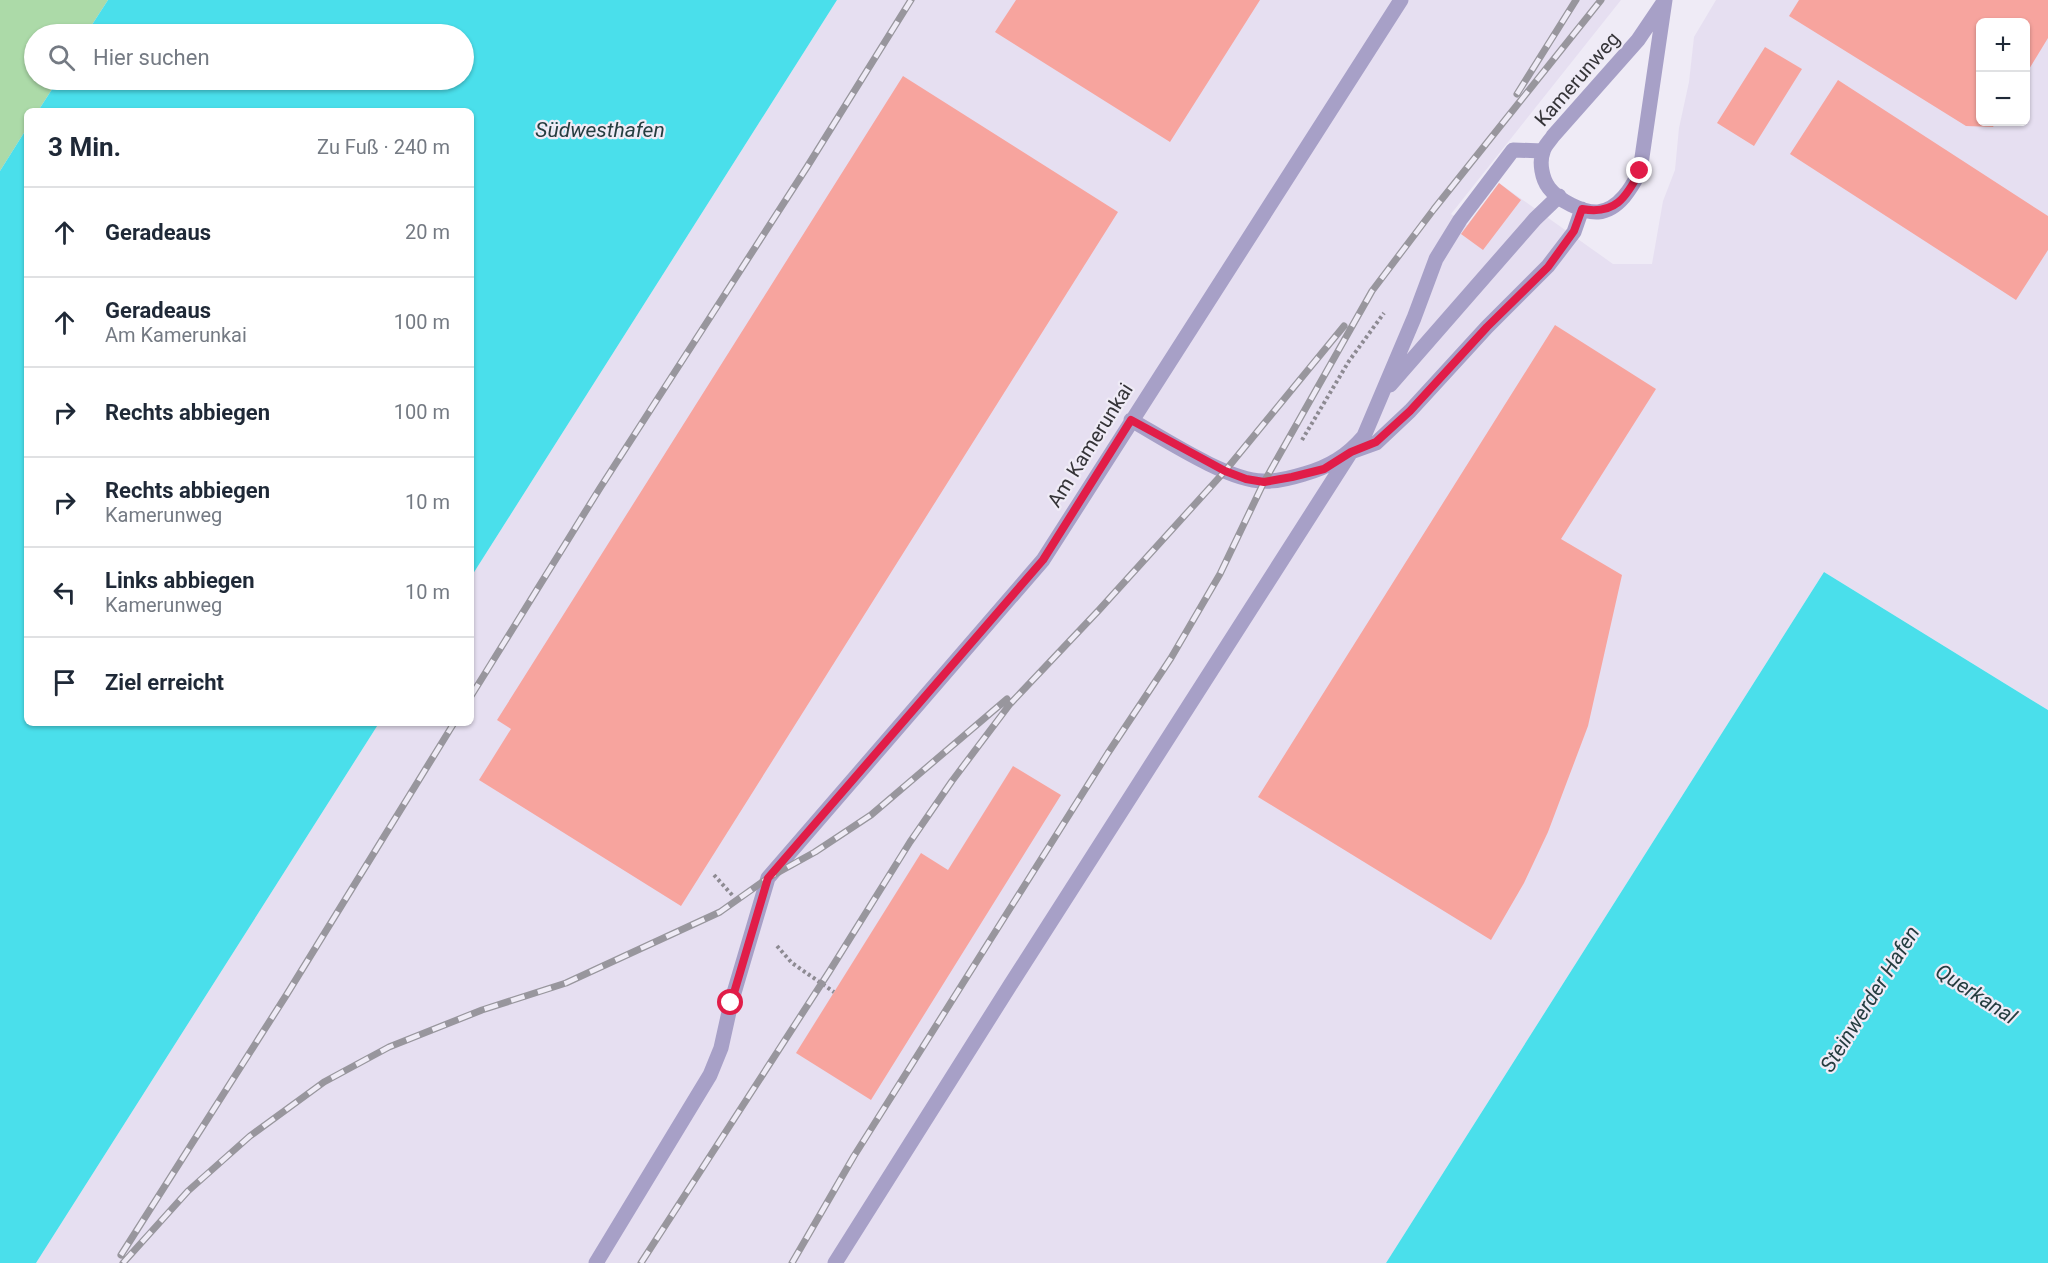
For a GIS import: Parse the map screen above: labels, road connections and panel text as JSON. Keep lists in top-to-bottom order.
{
  "streets": {
    "street": ["Kamerunweg", "Am Kamerunkai"]
  },
  "water": ["Südwesthafen", "Querkanal", "Steinwerder Hafen"],
  "page": {
    "map_buttons": ["+", "−"],
    "search": "Hier suchen",
    "heading": ["3 Min.", "Zu Fuß · 240 m"],
    "list": [
      ["Geradeaus", "20 m"],
      ["Geradeaus", "Am Kamerunkai", "100 m"],
      ["Rechts abbiegen", "100 m"],
      ["Rechts abbiegen", "Kamerunweg", "10 m"],
      ["Links abbiegen", "Kamerunweg", "10 m"],
      "Ziel erreicht"
    ]
  }
}
